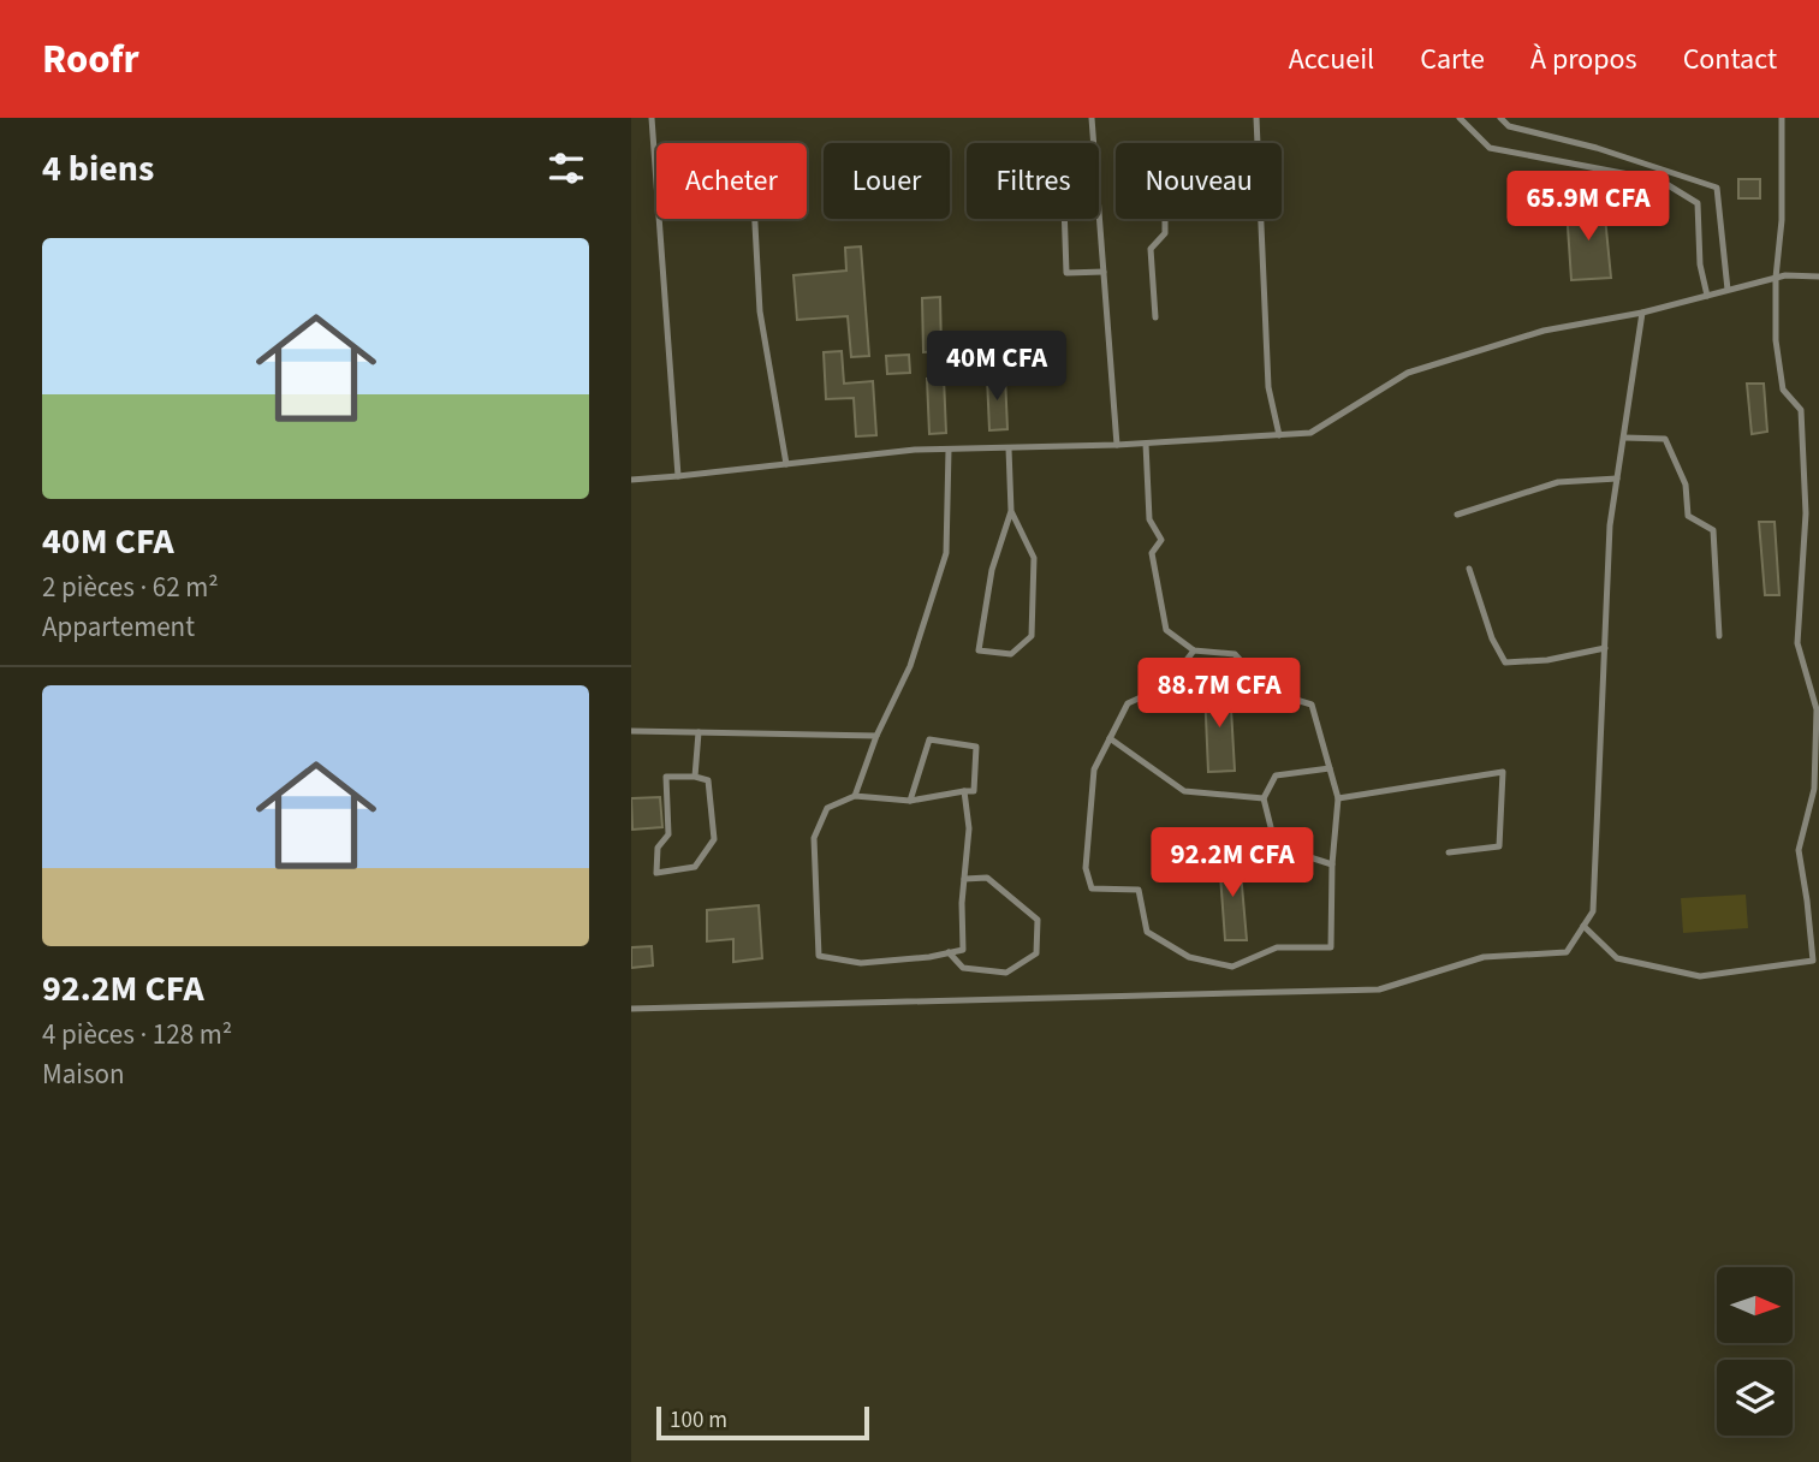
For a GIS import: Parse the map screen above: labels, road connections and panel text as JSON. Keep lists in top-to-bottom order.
{
  "scale_bar": "100 m",
  "north": "right",
  "page": {
    "header": "Roofr",
    "nav": [
      "Accueil",
      "Carte",
      "À propos",
      "Contact"
    ],
    "heading": "4 biens",
    "chip": [
      "Acheter",
      "Louer",
      "Filtres",
      "Nouveau"
    ],
    "price": [
      "65.9M CFA",
      "40M CFA",
      "88.7M CFA",
      "92.2M CFA"
    ],
    "list": [
      {
        "name": "40M CFA",
        "note": "2 pièces · 62 m² · Appartement"
      },
      {
        "name": "92.2M CFA",
        "note": "4 pièces · 128 m² · Maison"
      }
    ],
    "scale": "100 m"
  }
}
